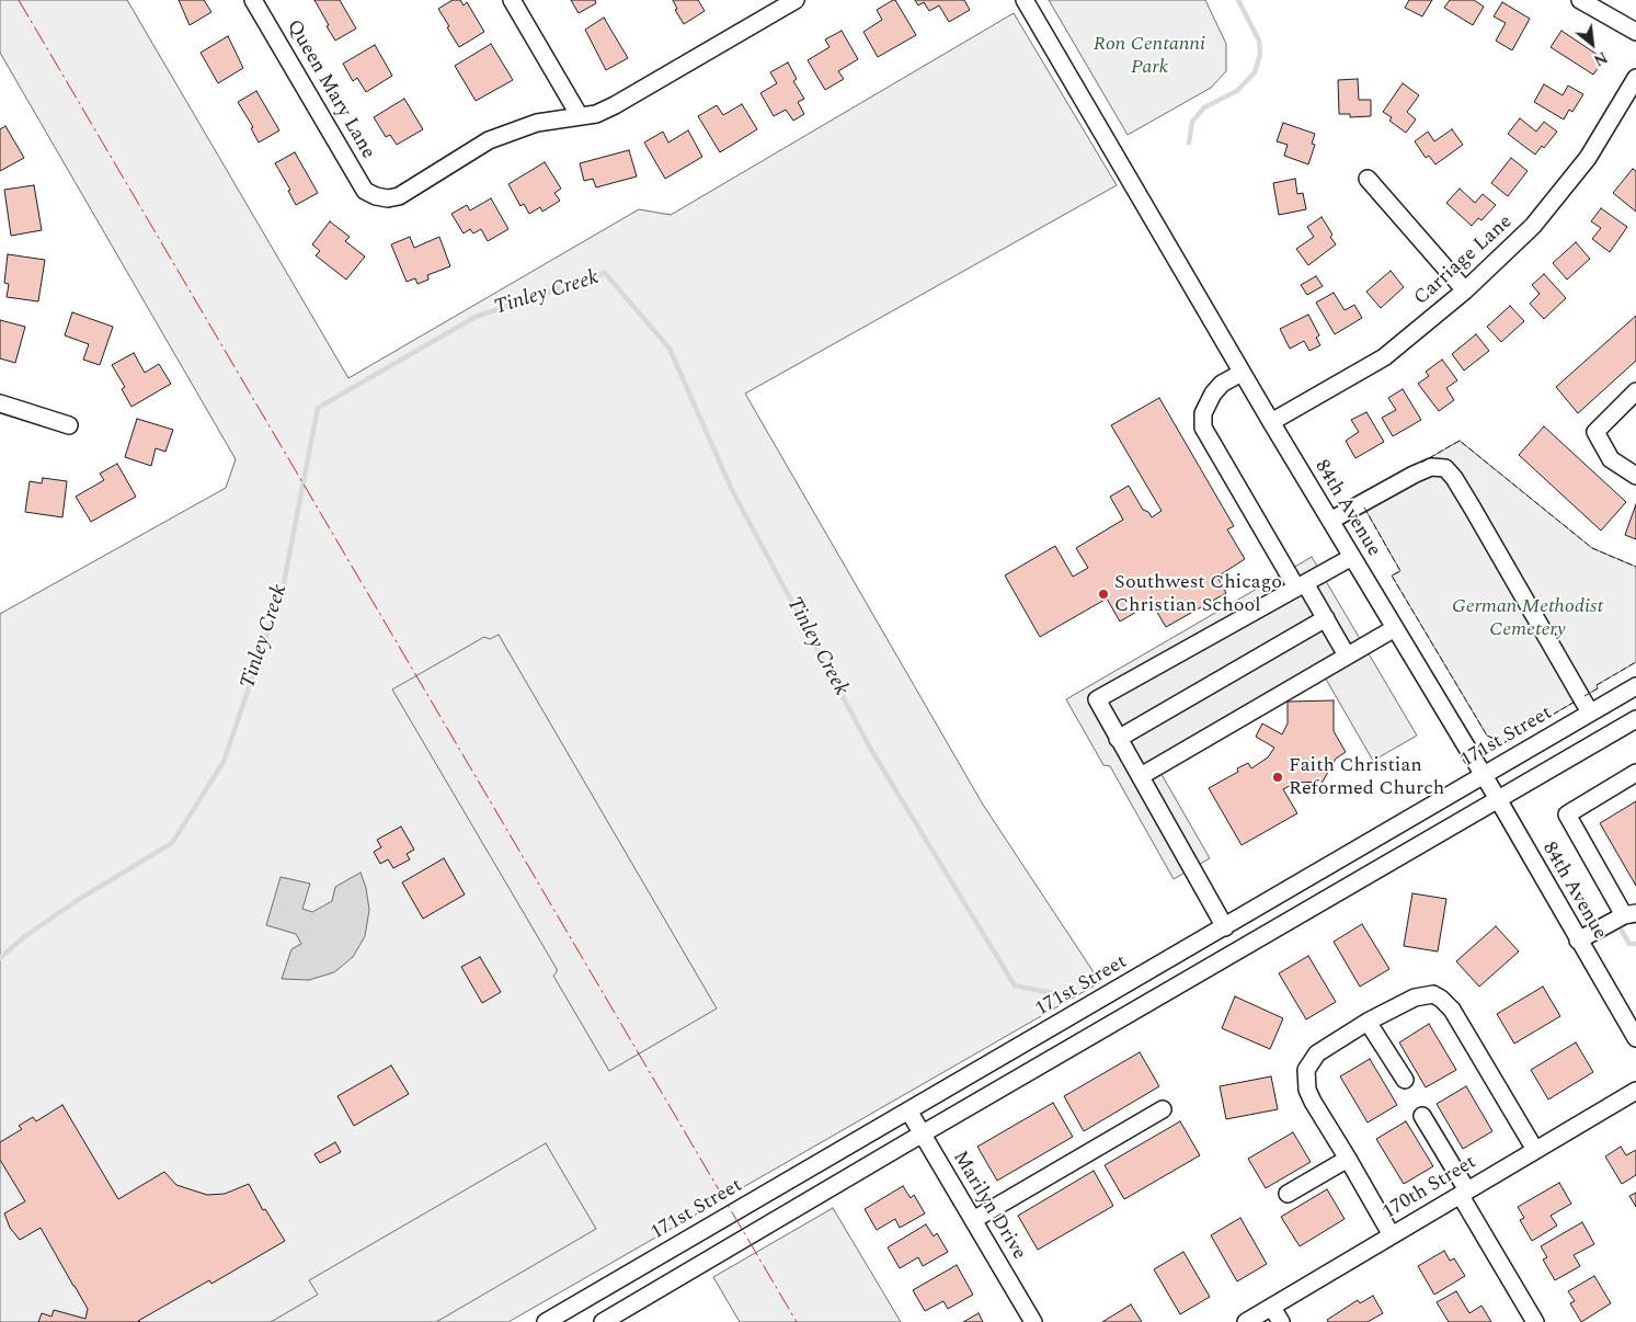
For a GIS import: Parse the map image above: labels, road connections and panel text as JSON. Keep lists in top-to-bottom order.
{
  "streets": {
    "street": [
      "Queen Mary Lane",
      "Carriage Lane",
      "84th Avenue",
      "171st Street",
      "170th Street",
      "Marilyn Drive"
    ]
  },
  "crossings": [
    ["Carriage Lane", "84th Avenue"],
    ["84th Avenue", "171st Street"],
    ["171st Street", "Marilyn Drive"]
  ],
  "water": ["Tinley Creek"],
  "parks": ["Ron Centanni Park", "German Methodist Cemetery"],
  "places": ["Southwest Chicago Christian School", "Faith Christian Reformed Church"],
  "north": "bottom right"
}
